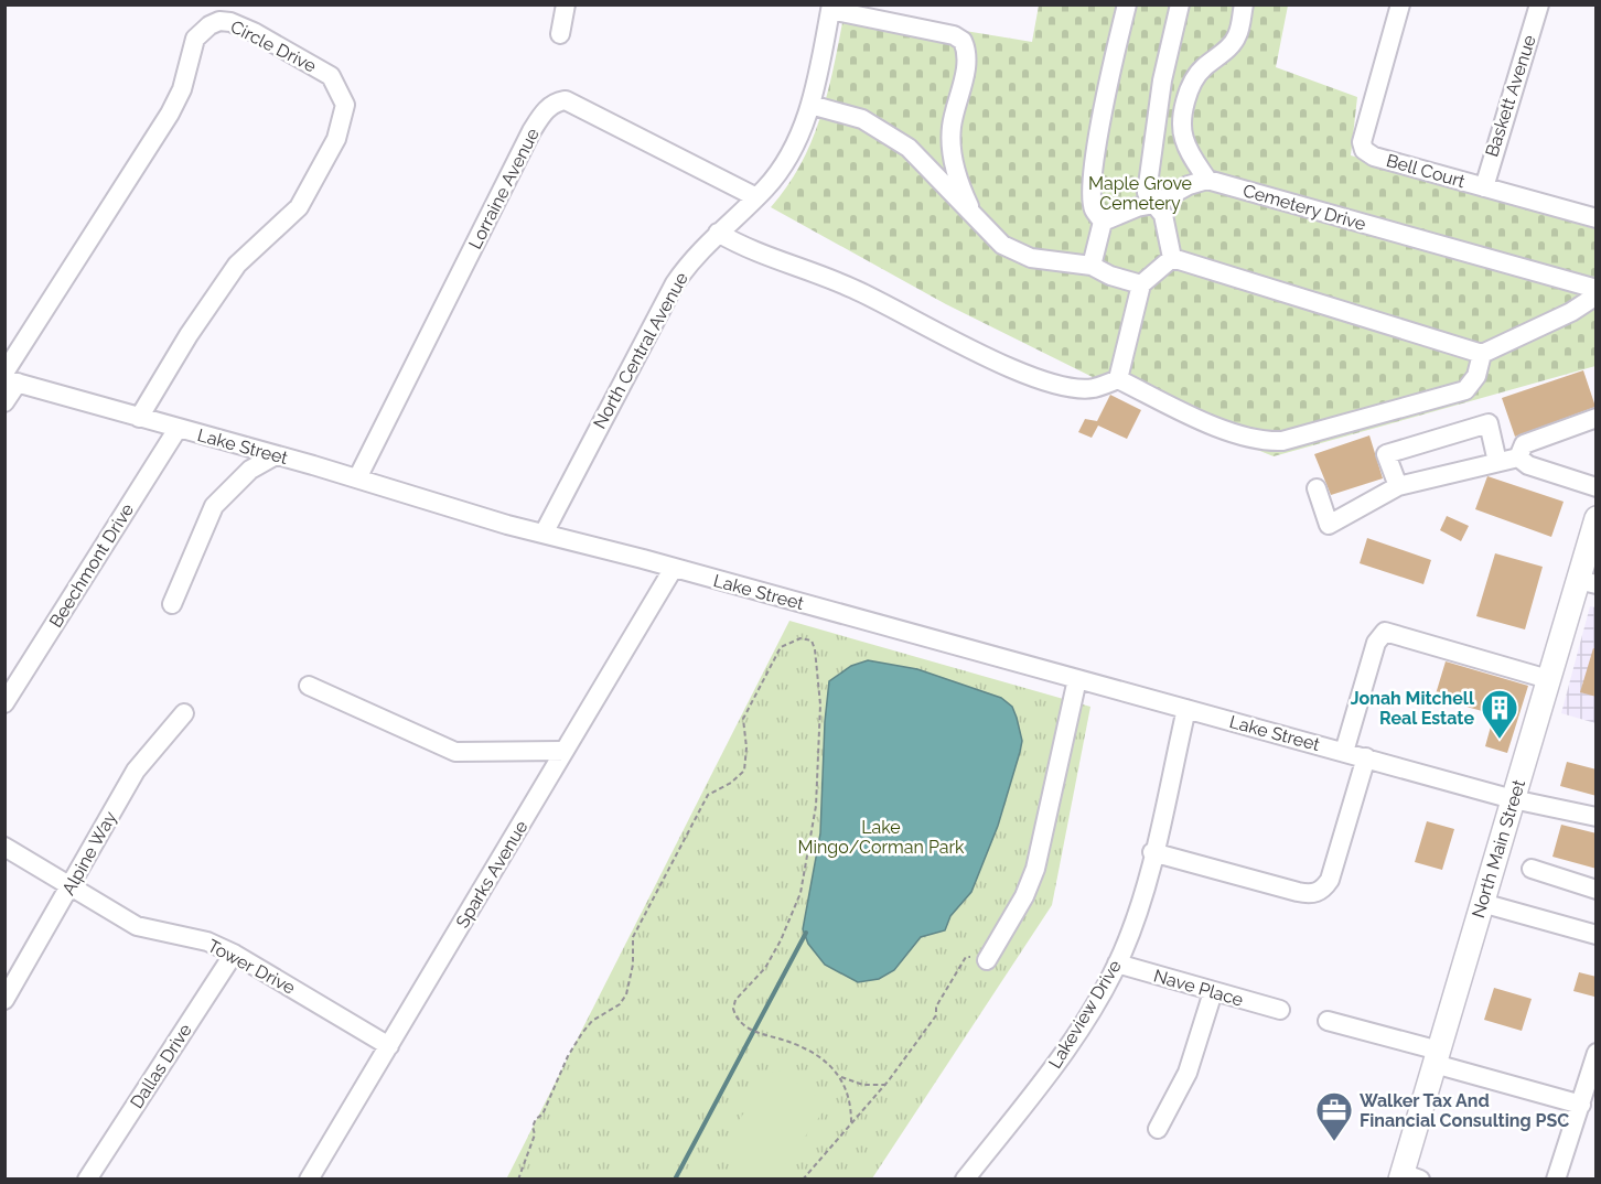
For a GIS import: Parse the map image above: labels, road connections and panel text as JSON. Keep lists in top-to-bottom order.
{
  "streets": {
    "main road": ["North Main Street"],
    "street": [
      "Circle Drive",
      "Baskett Avenue",
      "Bell Court",
      "Lorraine Avenue",
      "Cemetery Drive",
      "North Central Avenue",
      "Lake Street",
      "Beechmont Drive",
      "Alpine Way",
      "Sparks Avenue",
      "Tower Drive",
      "Nave Place",
      "Lakeview Drive",
      "Dallas Drive"
    ]
  },
  "crossings": [
    ["Circle Drive", "Lake Street"],
    ["Baskett Avenue", "Bell Court"],
    ["Lorraine Avenue", "North Central Avenue"],
    ["Lorraine Avenue", "Lake Street"],
    ["North Central Avenue", "Lake Street"],
    ["Lake Street", "Beechmont Drive"],
    ["Lake Street", "North Main Street"],
    ["Lake Street", "Sparks Avenue"],
    ["Lake Street", "Lakeview Drive"],
    ["Alpine Way", "Tower Drive"],
    ["Sparks Avenue", "Tower Drive"],
    ["Tower Drive", "Dallas Drive"],
    ["Nave Place", "Lakeview Drive"]
  ],
  "parks": ["Maple Grove Cemetery", "Lake Mingo/Corman Park"],
  "places": {
    "building": ["Jonah Mitchell Real Estate"],
    "office": ["Walker Tax And Financial Consulting PSC"]
  }
}
